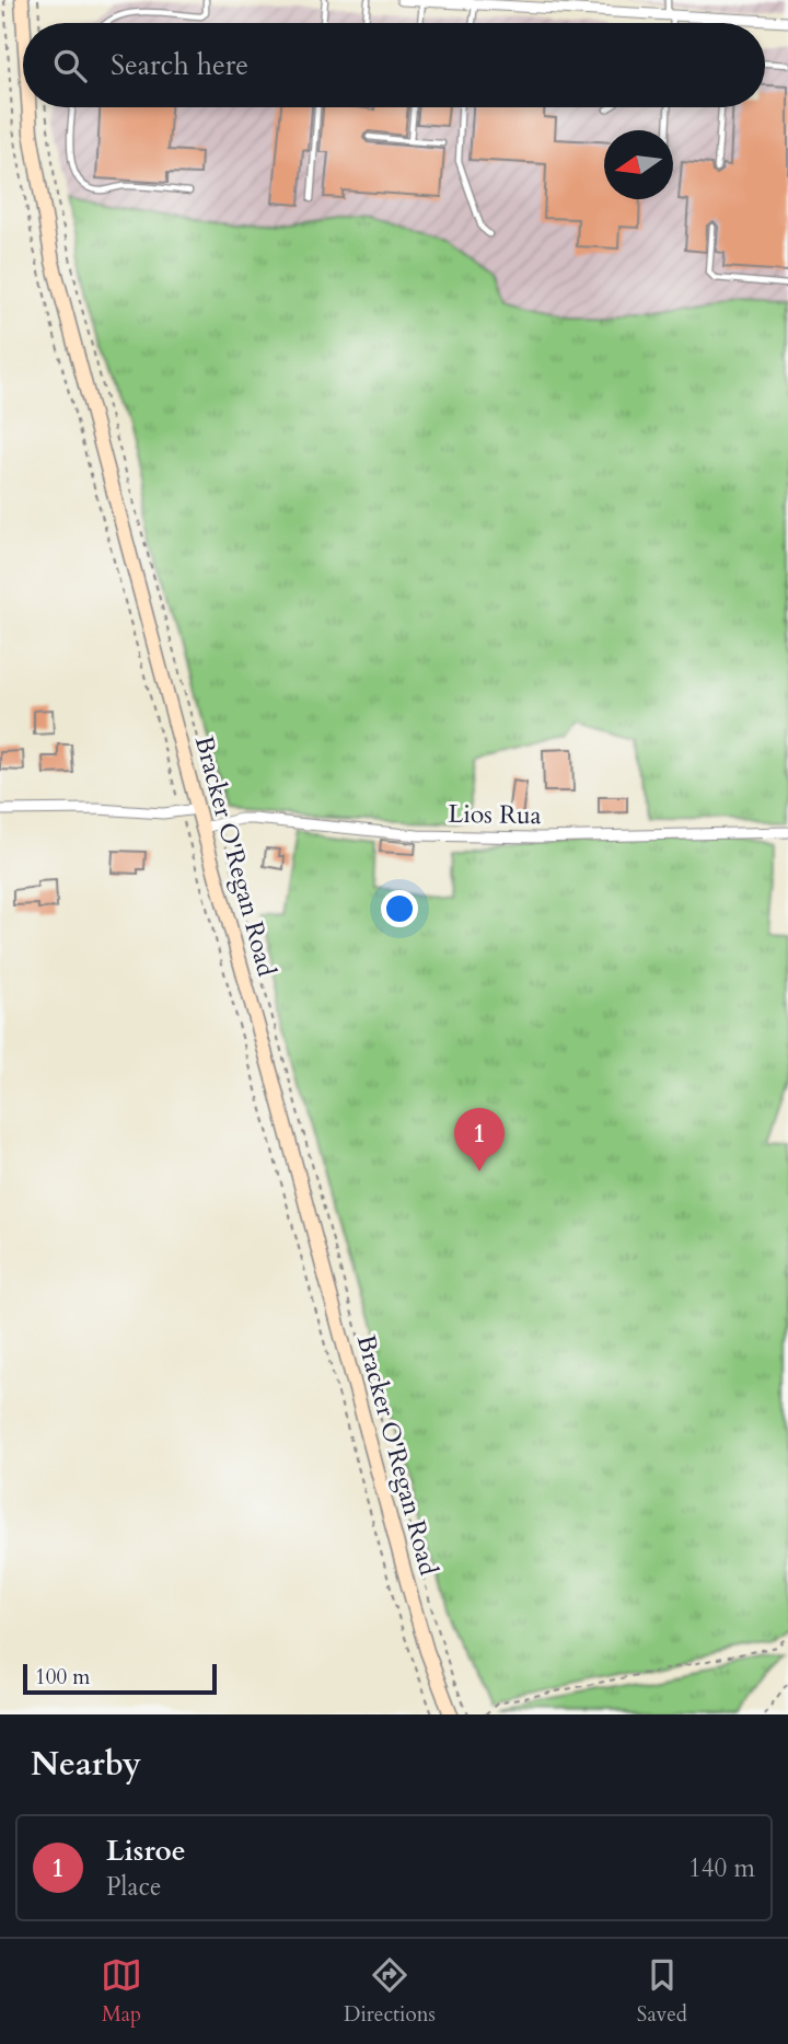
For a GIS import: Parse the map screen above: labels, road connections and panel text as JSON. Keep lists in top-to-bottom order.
{
  "streets": {
    "main road": ["Bracker O'Regan Road"],
    "street": ["Lios Rua"]
  },
  "crossings": [
    ["Lios Rua", "Bracker O'Regan Road"]
  ],
  "scale_bar": "100 m",
  "north": "left",
  "page": {
    "search": "Search here",
    "pins": "1",
    "scale": "100 m",
    "heading": "Nearby",
    "list": [
      {
        "mark": "1",
        "name": "Lisroe",
        "note": "Place",
        "value": "140 m"
      }
    ],
    "nav": ["Map", "Directions", "Saved"]
  }
}
